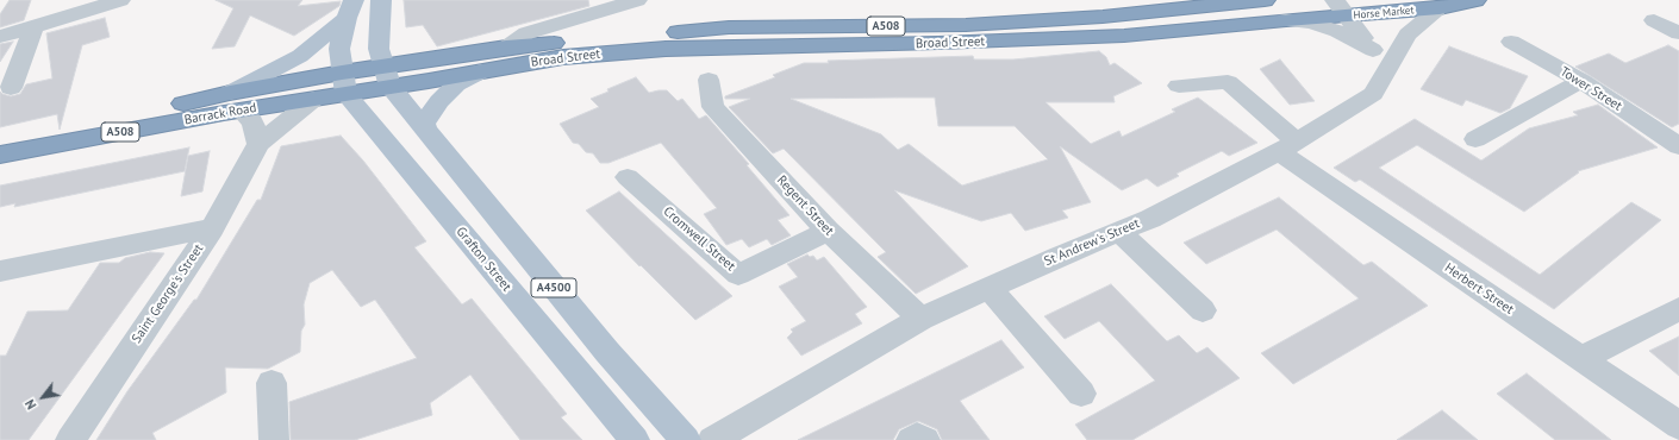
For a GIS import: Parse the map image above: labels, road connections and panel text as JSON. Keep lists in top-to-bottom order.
{
  "streets": {
    "highway": [
      "Horse Market",
      "A508",
      "Broad Street",
      "Barrack Road"
    ],
    "main road": ["Grafton Street", "A4500"],
    "street": [
      "Tower Street",
      "Regent Street",
      "Cromwell Street",
      "St Andrew's Street",
      "Herbert Street",
      "Saint George's Street"
    ]
  },
  "crossings": [
    ["Horse Market", "Broad Street"],
    ["Horse Market", "St Andrew's Street"],
    ["A508", "Barrack Road"],
    ["A508", "A4500"],
    ["Broad Street", "Barrack Road"],
    ["Barrack Road", "Grafton Street"],
    ["Barrack Road", "A4500"],
    ["Barrack Road", "Saint George's Street"],
    ["Regent Street", "Cromwell Street"],
    ["Regent Street", "St Andrew's Street"],
    ["St Andrew's Street", "Herbert Street"]
  ],
  "north": "bottom left"
}
